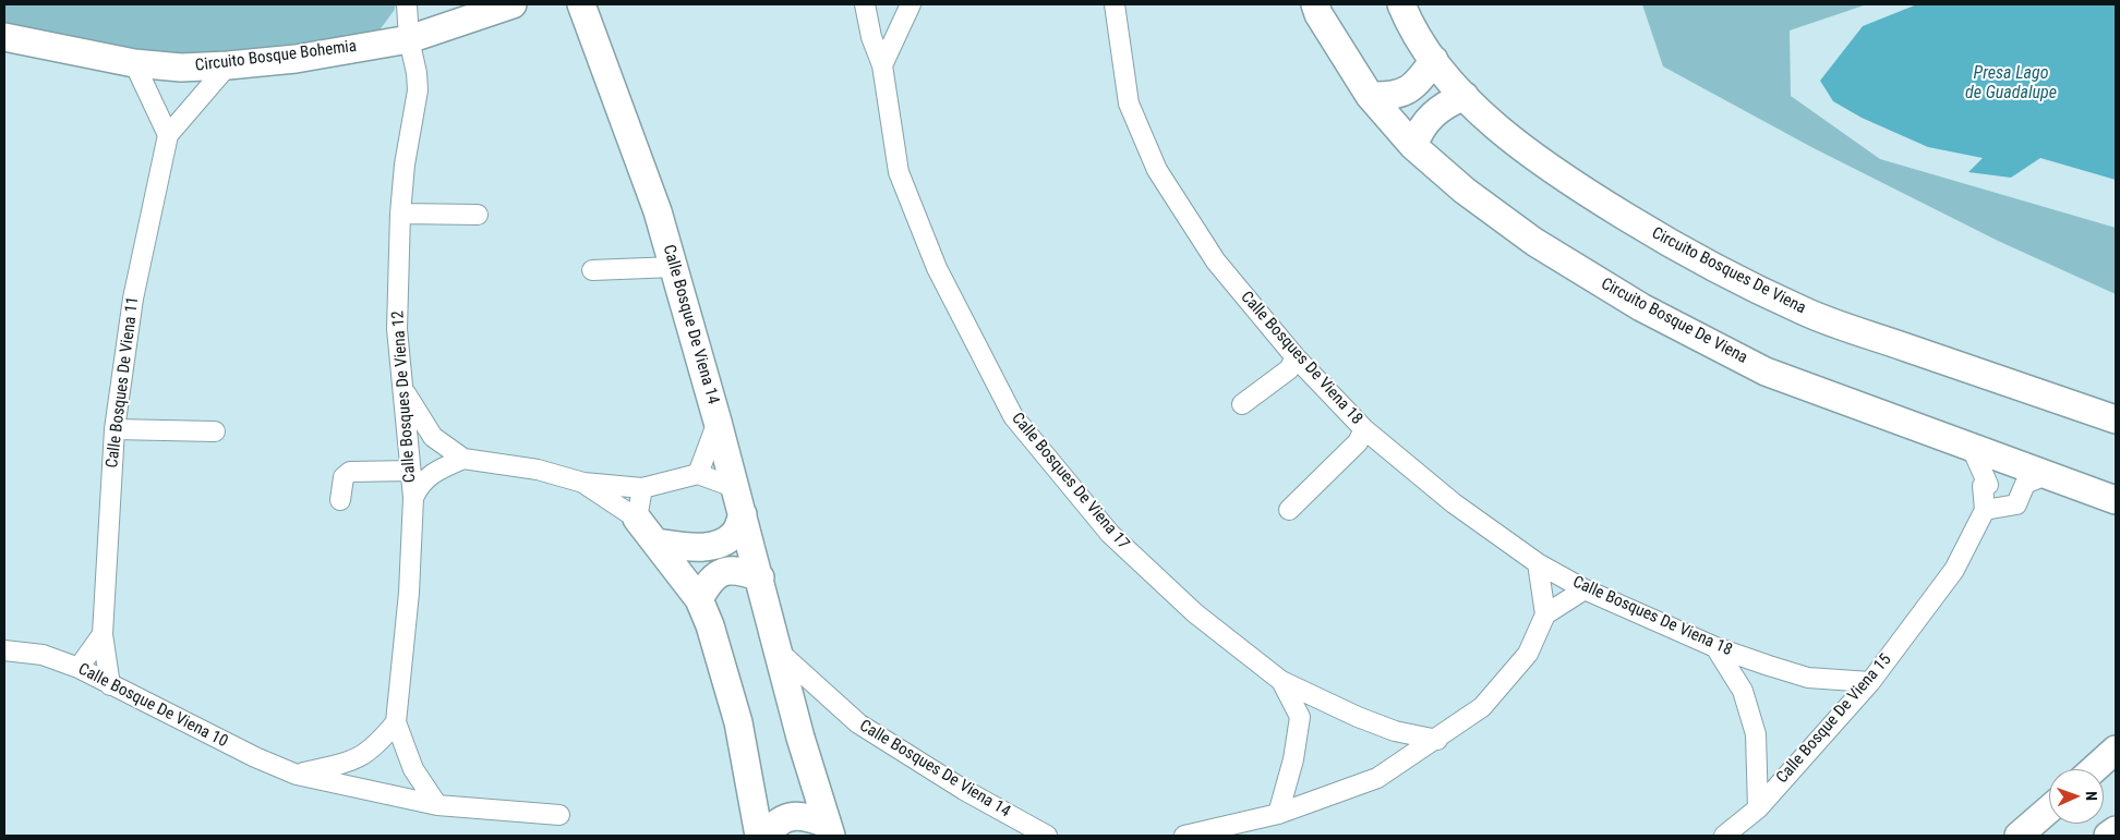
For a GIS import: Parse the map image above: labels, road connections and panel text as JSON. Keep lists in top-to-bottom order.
{
  "streets": {
    "street": [
      "Circuito Bosque Bohemia",
      "Circuito Bosques De Viena",
      "Circuito Bosque De Viena",
      "Calle Bosque De Viena 14",
      "Calle Bosques De Viena 18",
      "Calle Bosques De Viena 11",
      "Calle Bosques De Viena 12",
      "Calle Bosques De Viena 17",
      "Calle Bosque De Viena 10",
      "Calle Bosque De Viena 15",
      "Calle Bosques De Viena 14"
    ]
  },
  "crossings": [
    ["Circuito Bosque Bohemia", "Calle Bosques De Viena 11"],
    ["Circuito Bosque Bohemia", "Calle Bosques De Viena 12"],
    ["Circuito Bosque De Viena", "Calle Bosque De Viena 15"],
    ["Calle Bosque De Viena 14", "Calle Bosques De Viena 14"],
    ["Calle Bosques De Viena 18", "Calle Bosque De Viena 15"],
    ["Calle Bosques De Viena 11", "Calle Bosque De Viena 10"],
    ["Calle Bosques De Viena 12", "Calle Bosque De Viena 10"]
  ],
  "water": ["Presa Lago de Guadalupe"],
  "north": "right"
}
